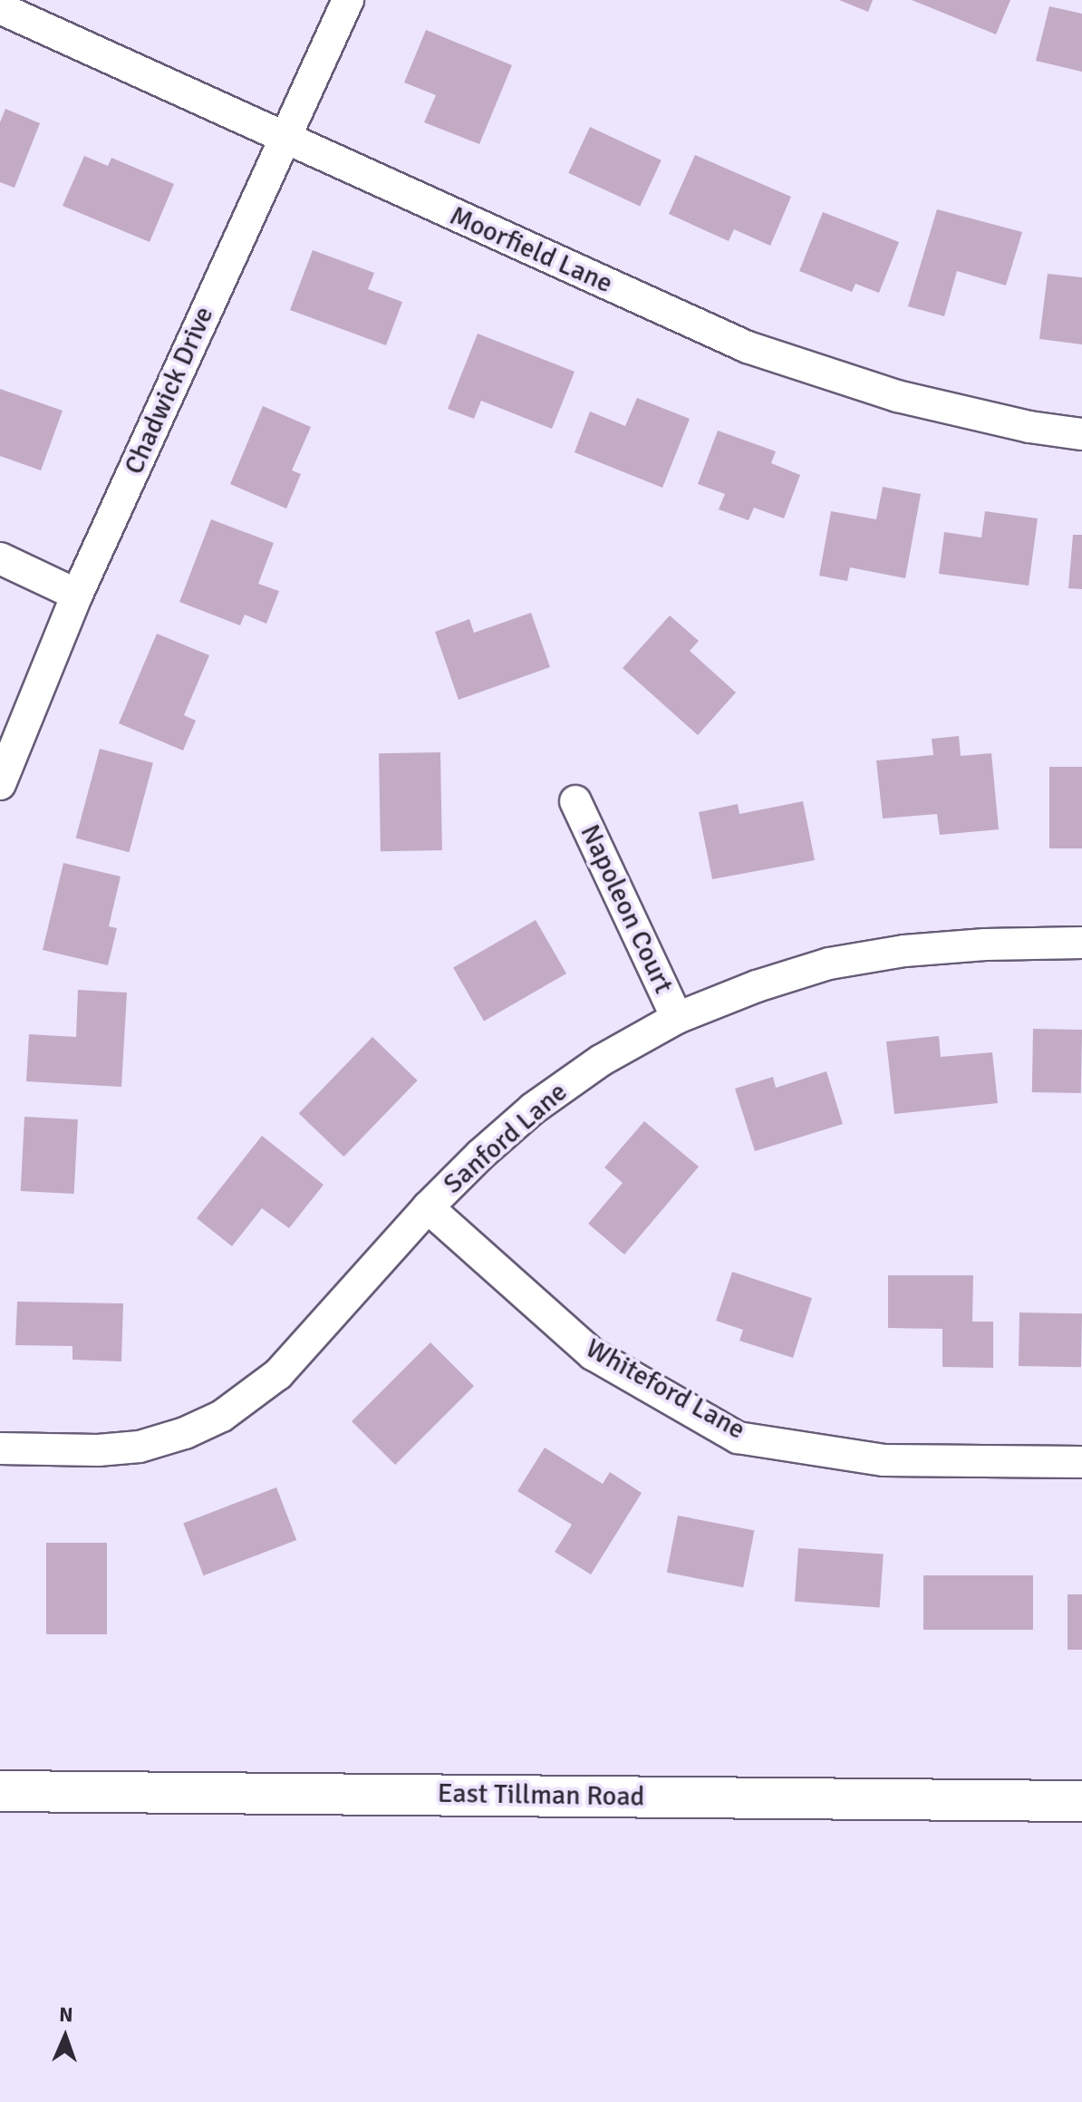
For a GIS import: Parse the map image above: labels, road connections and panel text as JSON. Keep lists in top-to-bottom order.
{
  "streets": {
    "main road": ["East Tillman Road"],
    "street": [
      "Moorfield Lane",
      "Chadwick Drive",
      "Napoleon Court",
      "Sanford Lane",
      "Whiteford Lane"
    ]
  },
  "crossings": [
    ["Moorfield Lane", "Chadwick Drive"],
    ["Napoleon Court", "Sanford Lane"],
    ["Sanford Lane", "Whiteford Lane"]
  ],
  "north": "top"
}
